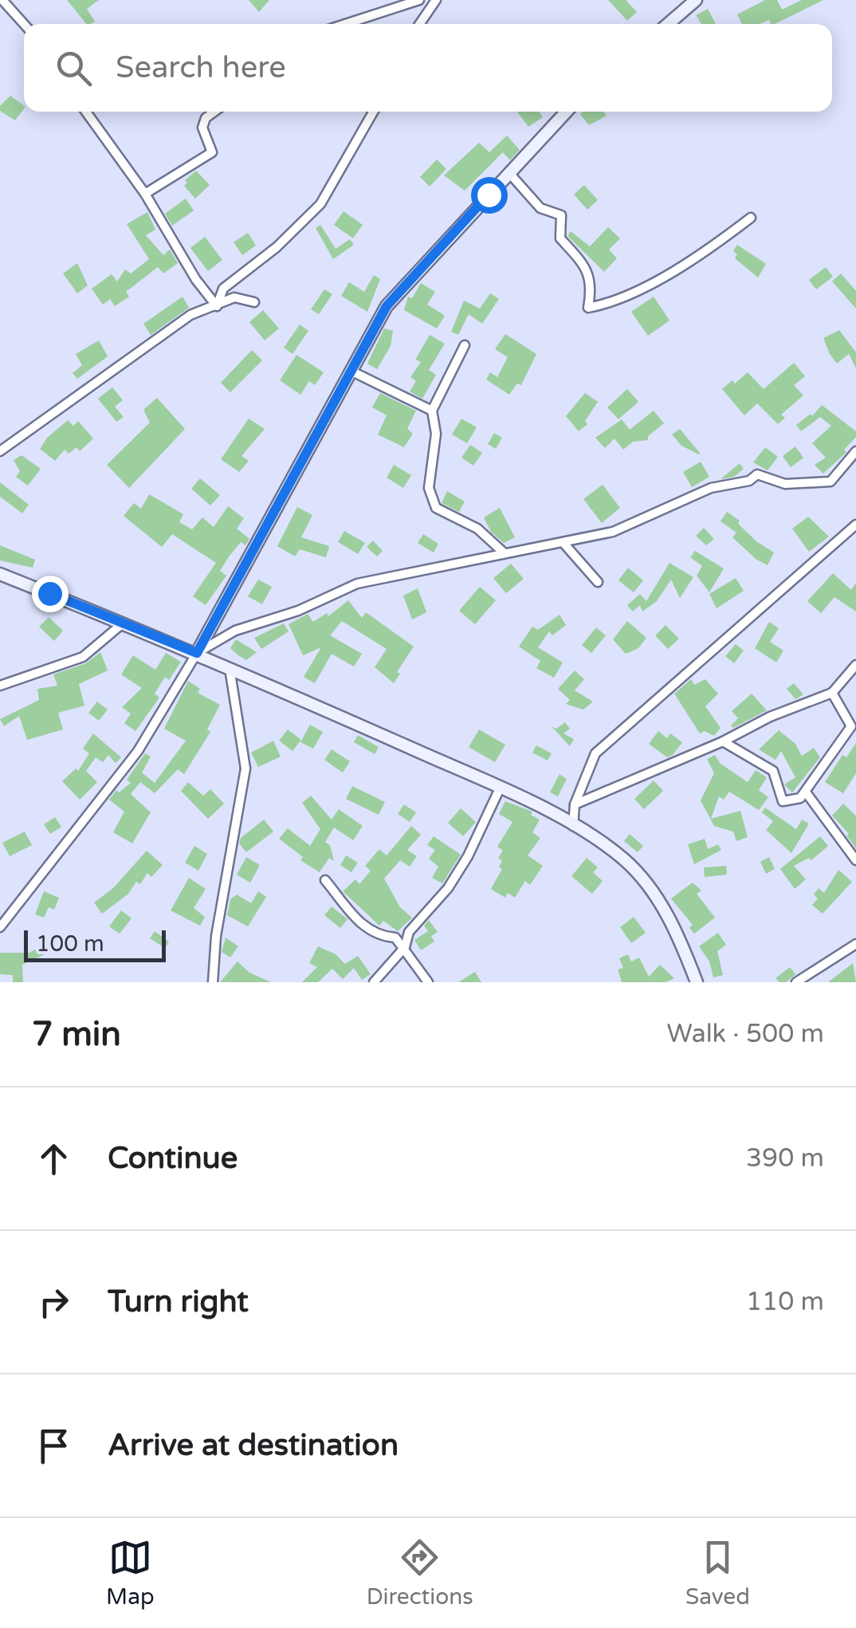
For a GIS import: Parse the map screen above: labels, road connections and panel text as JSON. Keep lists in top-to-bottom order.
{
  "scale_bar": "100 m",
  "page": {
    "search": "Search here",
    "scale": "100 m",
    "heading": ["7 min", "Walk · 500 m"],
    "list": [
      ["Continue", "390 m"],
      ["Turn right", "110 m"],
      "Arrive at destination"
    ],
    "nav": ["Map", "Directions", "Saved"]
  }
}
